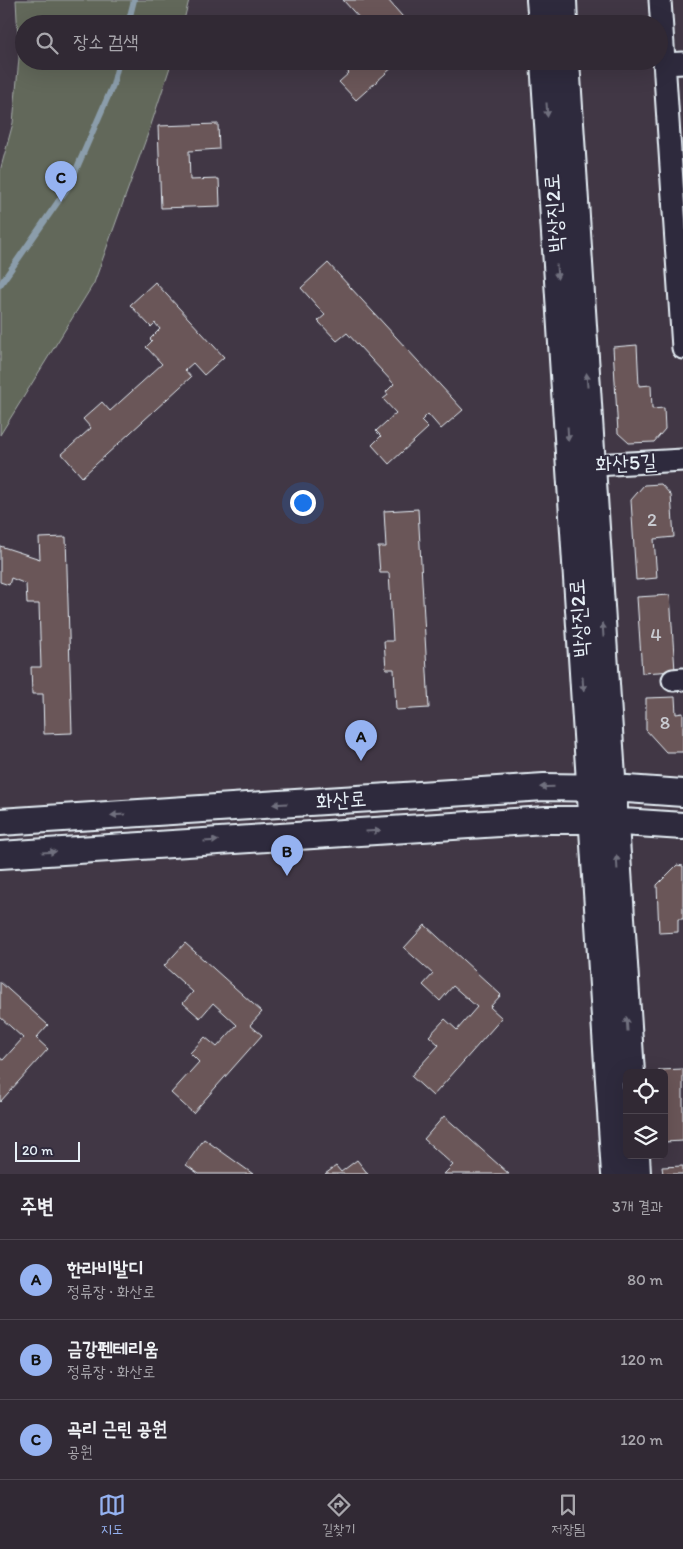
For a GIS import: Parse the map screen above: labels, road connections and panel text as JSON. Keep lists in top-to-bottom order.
{
  "streets": {
    "street": ["박상진2로", "화산5길", "화산로"]
  },
  "crossings": [
    ["박상진2로", "화산5길"],
    ["박상진2로", "화산로"]
  ],
  "house_numbers": ["2", "4", "8"],
  "scale_bar": "20 m",
  "page": {
    "search": "장소 검색",
    "pins": ["C", "A", "B"],
    "scale": "20 m",
    "heading": ["주변", "3개 결과"],
    "list": [
      {
        "mark": "A",
        "name": "한라비발디",
        "note": "정류장 · 화산로",
        "value": "80 m"
      },
      {
        "mark": "B",
        "name": "금강펜테리움",
        "note": "정류장 · 화산로",
        "value": "120 m"
      },
      {
        "mark": "C",
        "name": "곡리 근린 공원",
        "note": "공원",
        "value": "120 m"
      }
    ],
    "nav": ["지도", "길찾기", "저장됨"]
  }
}
